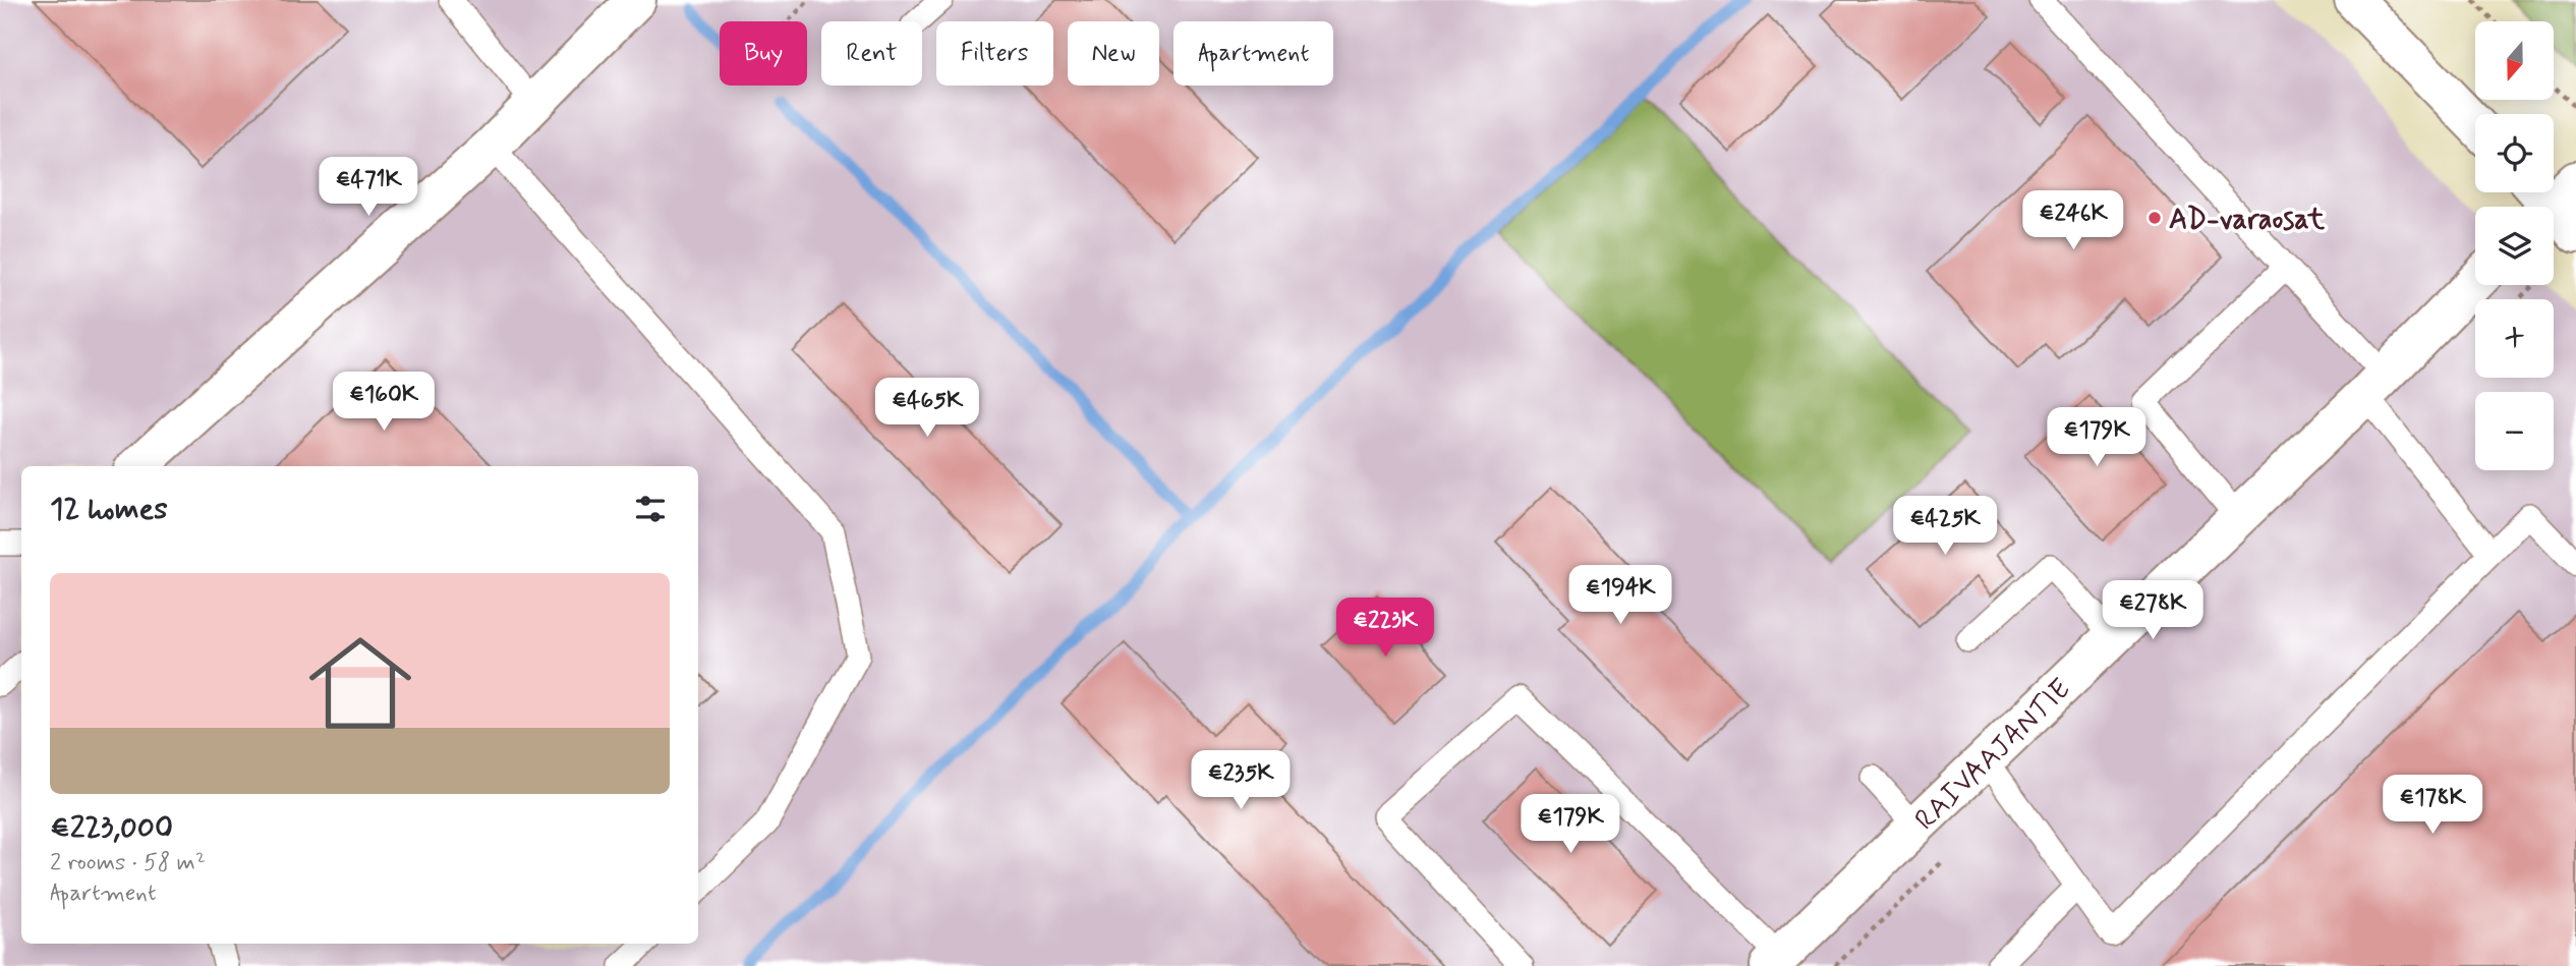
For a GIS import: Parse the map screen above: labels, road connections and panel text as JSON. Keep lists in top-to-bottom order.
{
  "streets": {
    "street": ["RAIVAAJANTIE"]
  },
  "places": ["AD-varaosat"],
  "north": "bottom",
  "page": {
    "map_buttons": ["+", "−"],
    "chip": [
      "Buy",
      "Rent",
      "Filters",
      "New",
      "Apartment"
    ],
    "price": [
      "€471K",
      "€246K",
      "€160K",
      "€465K",
      "€179K",
      "€425K",
      "€194K",
      "€278K",
      "€223K",
      "€235K",
      "€178K",
      "€179K"
    ],
    "heading": "12 homes",
    "list": [
      {
        "name": "€223,000",
        "note": "2 rooms · 58 m² · Apartment"
      }
    ]
  }
}
